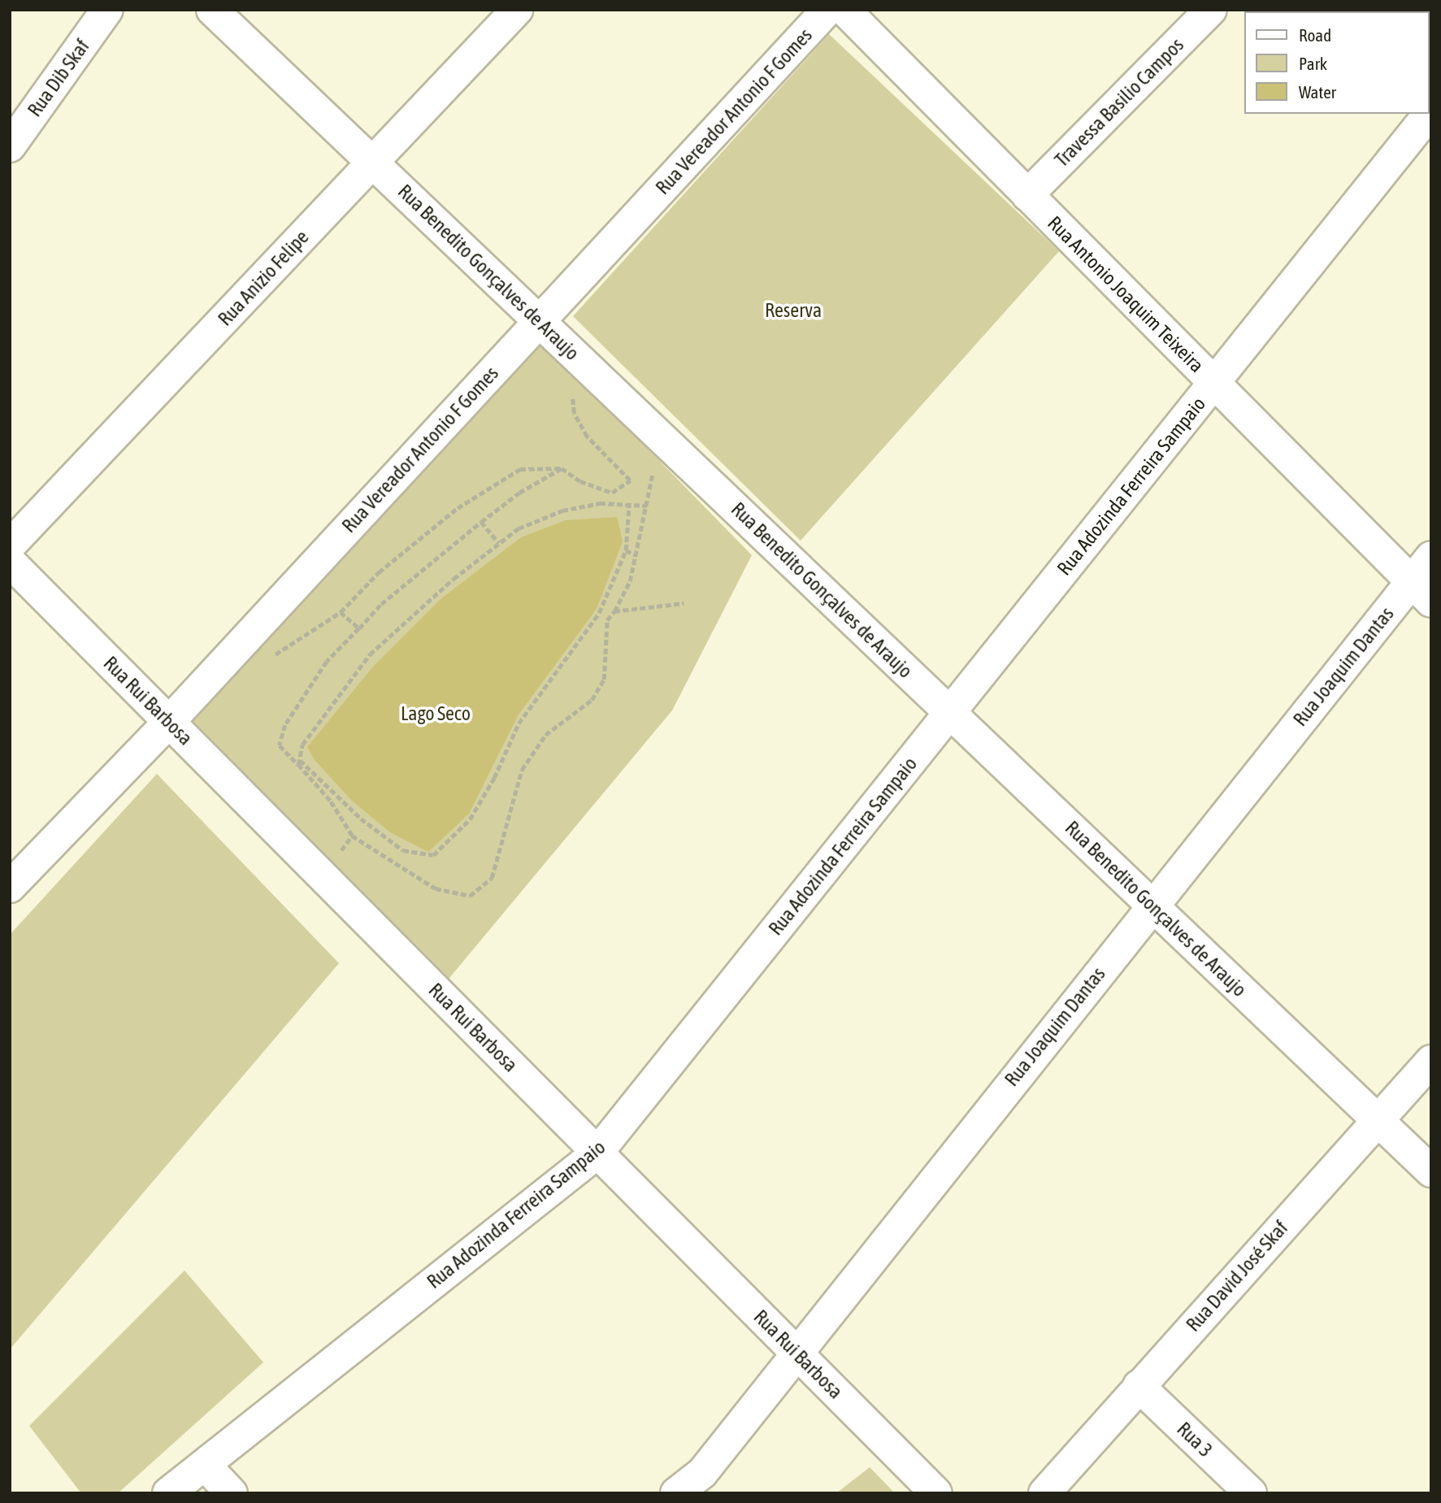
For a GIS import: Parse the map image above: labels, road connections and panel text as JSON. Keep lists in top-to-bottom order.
{
  "streets": {
    "street": [
      "Rua Dib Skaf",
      "Travessa Basilio Campos",
      "Rua Vereador Antonio F Gomes",
      "Rua Benedito Gonçalves de Araujo",
      "Rua Anizio Felipe",
      "Rua Antonio Joaquim Teixeira",
      "Rua Adozinda Ferreira Sampaio",
      "Rua Joaquim Dantas",
      "Rua Rui Barbosa",
      "Rua David José Skaf",
      "Rua 3"
    ]
  },
  "crossings": [
    ["Travessa Basilio Campos", "Rua Antonio Joaquim Teixeira"],
    ["Rua Vereador Antonio F Gomes", "Rua Benedito Gonçalves de Araujo"],
    ["Rua Vereador Antonio F Gomes", "Rua Rui Barbosa"],
    ["Rua Benedito Gonçalves de Araujo", "Rua Anizio Felipe"],
    ["Rua Benedito Gonçalves de Araujo", "Rua Adozinda Ferreira Sampaio"],
    ["Rua Benedito Gonçalves de Araujo", "Rua Joaquim Dantas"],
    ["Rua Benedito Gonçalves de Araujo", "Rua David José Skaf"],
    ["Rua Antonio Joaquim Teixeira", "Rua Adozinda Ferreira Sampaio"],
    ["Rua Antonio Joaquim Teixeira", "Rua Joaquim Dantas"],
    ["Rua Adozinda Ferreira Sampaio", "Rua Rui Barbosa"],
    ["Rua Joaquim Dantas", "Rua Rui Barbosa"],
    ["Rua David José Skaf", "Rua 3"]
  ],
  "parks": ["Reserva", "Lago Seco"],
  "legend": ["Road", "Park", "Water"]
}
